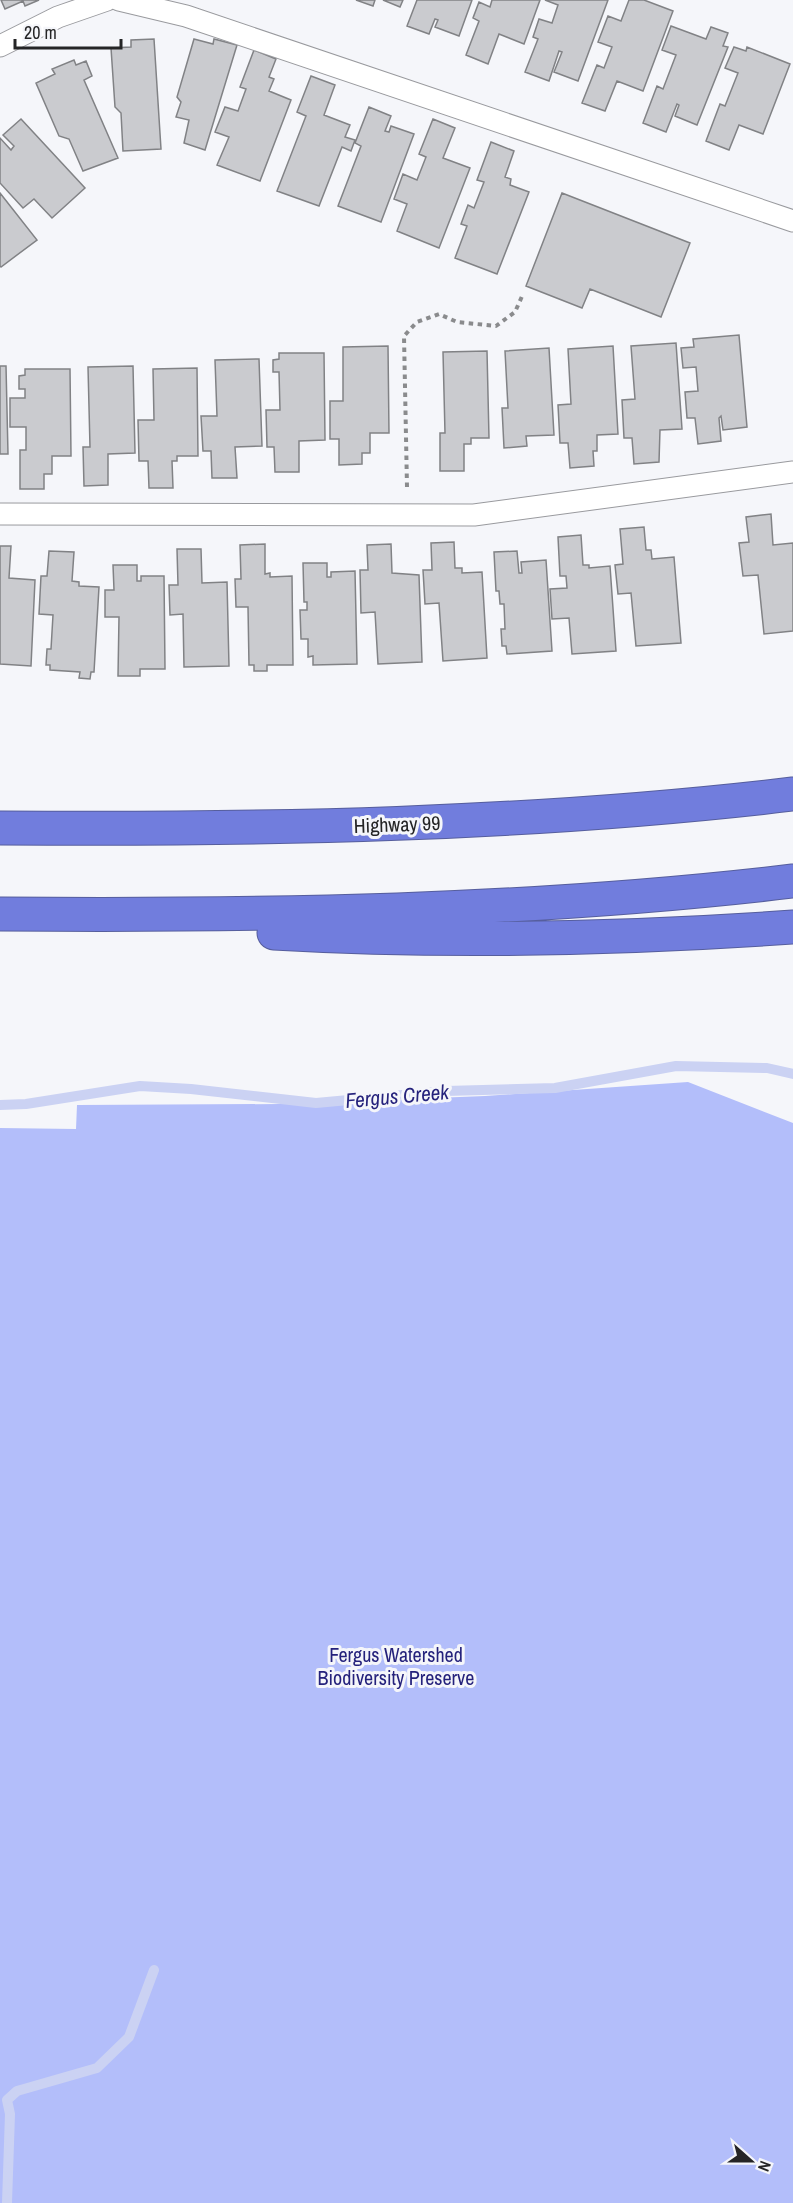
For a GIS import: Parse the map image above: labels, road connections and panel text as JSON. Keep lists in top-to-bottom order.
{
  "streets": {
    "highway": ["Highway 99"]
  },
  "water": ["Fergus Creek"],
  "parks": ["Fergus Watershed Biodiversity Preserve"],
  "scale_bar": "20 m",
  "north": "right"
}
